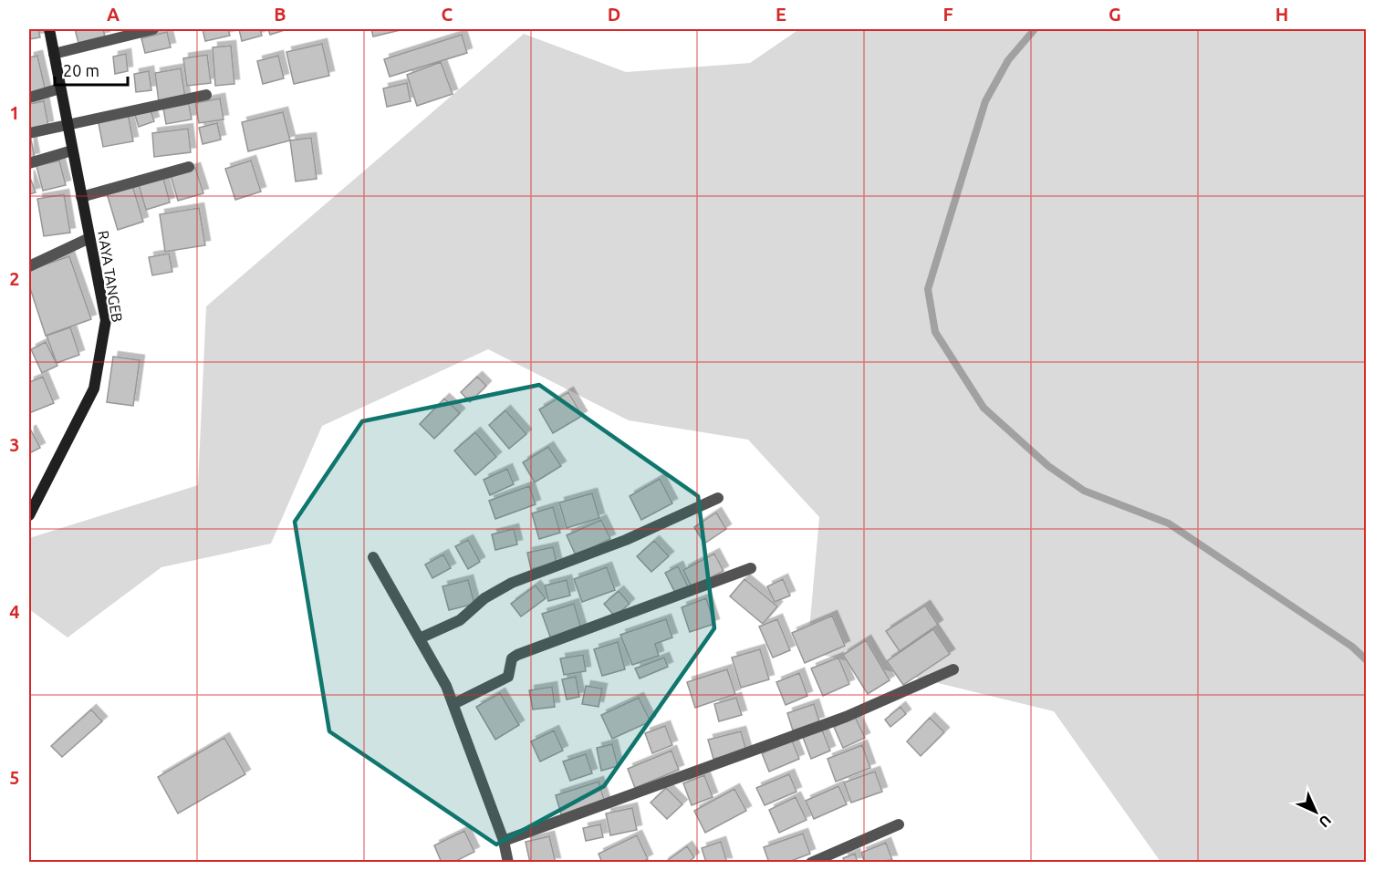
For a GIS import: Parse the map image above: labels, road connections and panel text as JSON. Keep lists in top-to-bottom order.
{
  "streets": {
    "street": ["RAYA TANGEB"]
  },
  "scale_bar": "20 m",
  "north": "bottom right",
  "grid": {
    "columns": [
      "A",
      "B",
      "C",
      "D",
      "E",
      "F",
      "G",
      "H"
    ],
    "rows": [
      "1",
      "2",
      "3",
      "4",
      "5"
    ]
  }
}
